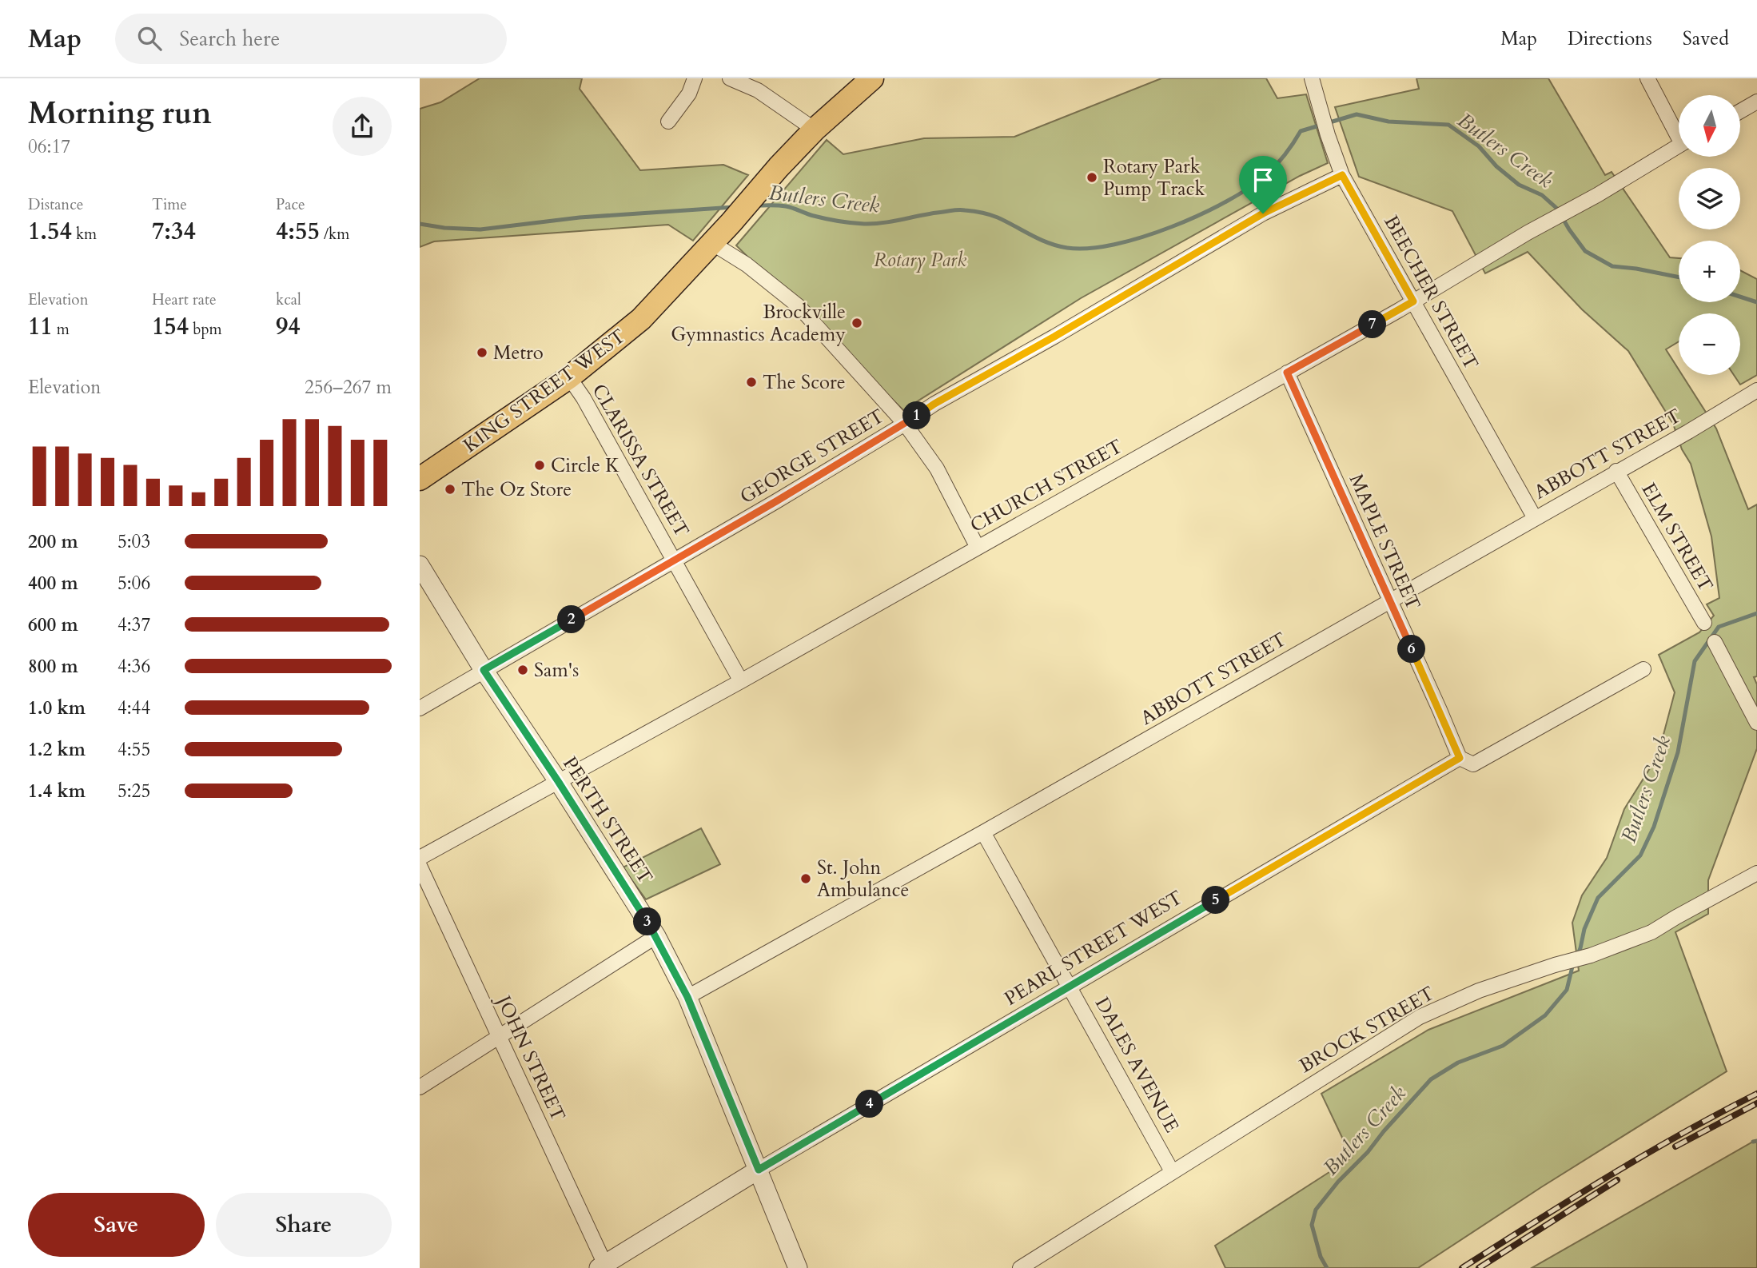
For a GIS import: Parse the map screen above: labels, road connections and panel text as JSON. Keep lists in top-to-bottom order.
{
  "streets": {
    "main road": ["KING STREET WEST"],
    "street": [
      "BEECHER STREET",
      "ABBOTT STREET",
      "GEORGE STREET",
      "CLARISSA STREET",
      "CHURCH STREET",
      "ELM STREET",
      "MAPLE STREET",
      "PERTH STREET",
      "PEARL STREET WEST",
      "BROCK STREET",
      "JOHN STREET",
      "DALES AVENUE"
    ]
  },
  "crossings": [
    ["BEECHER STREET", "ABBOTT STREET"],
    ["BEECHER STREET", "GEORGE STREET"],
    ["BEECHER STREET", "CHURCH STREET"],
    ["KING STREET WEST", "CLARISSA STREET"],
    ["ABBOTT STREET", "ELM STREET"],
    ["ABBOTT STREET", "MAPLE STREET"],
    ["ABBOTT STREET", "PERTH STREET"],
    ["ABBOTT STREET", "DALES AVENUE"],
    ["GEORGE STREET", "CLARISSA STREET"],
    ["GEORGE STREET", "PERTH STREET"],
    ["CLARISSA STREET", "CHURCH STREET"],
    ["CHURCH STREET", "MAPLE STREET"],
    ["CHURCH STREET", "PERTH STREET"],
    ["MAPLE STREET", "PEARL STREET WEST"],
    ["PERTH STREET", "PEARL STREET WEST"],
    ["PEARL STREET WEST", "JOHN STREET"],
    ["PEARL STREET WEST", "DALES AVENUE"],
    ["BROCK STREET", "DALES AVENUE"]
  ],
  "water": ["Butlers Creek"],
  "parks": ["Rotary Park"],
  "places": [
    "Rotary Park Pump Track",
    "Brockville Gymnastics Academy",
    "Metro",
    "The Score",
    "Circle K",
    "The Oz Store",
    "Sam's",
    "St. John Ambulance"
  ],
  "north": "bottom",
  "page": {
    "header": "Map",
    "search": "Search here",
    "nav": ["Map", "Directions", "Saved"],
    "heading": ["Morning run", "06:17"],
    "map_buttons": ["+", "−"],
    "stats": [
      ["Distance", "1.54 km"],
      ["Time", "7:34"],
      ["Pace", "4:55 /km"],
      ["Elevation", "11 m"],
      ["Heart rate", "154 bpm"],
      ["kcal", "94"]
    ],
    "pins": [
      "7",
      "1",
      "2",
      "6",
      "5",
      "3",
      "4"
    ],
    "chart": ["Elevation", "256–267 m"],
    "list": [
      {
        "name": "200 m",
        "note": "5:03"
      },
      {
        "name": "400 m",
        "note": "5:06"
      },
      {
        "name": "600 m",
        "note": "4:37"
      },
      {
        "name": "800 m",
        "note": "4:36"
      },
      {
        "name": "1.0 km",
        "note": "4:44"
      },
      {
        "name": "1.2 km",
        "note": "4:55"
      },
      {
        "name": "1.4 km",
        "note": "5:25"
      }
    ],
    "buttons": ["Save", "Share"]
  }
}
